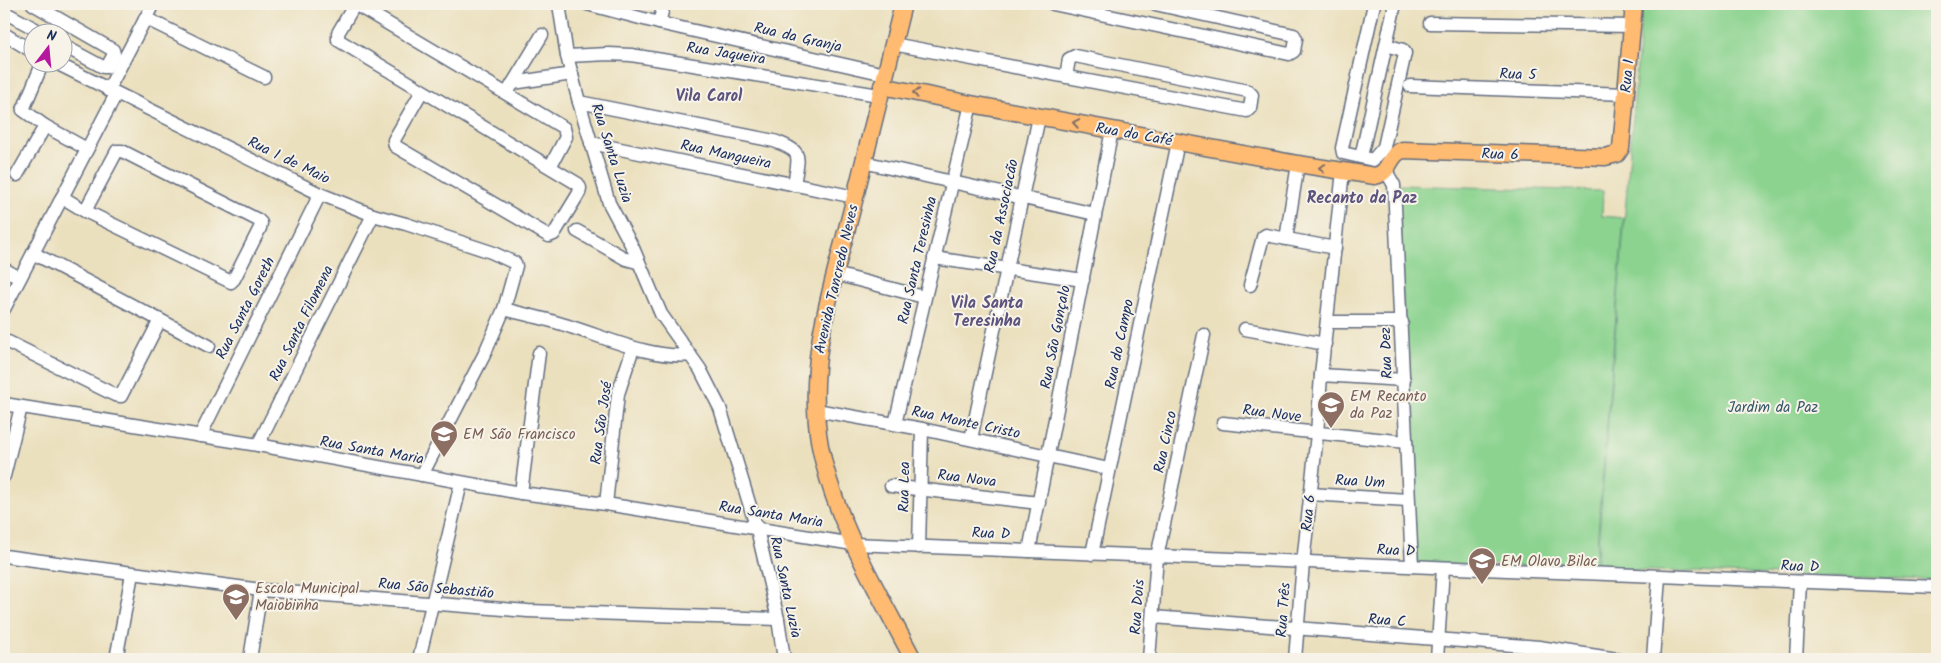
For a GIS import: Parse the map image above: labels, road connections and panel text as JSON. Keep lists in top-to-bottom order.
{
  "streets": {
    "main road": [
      "Rua 1",
      "Rua do Café",
      "Rua 6",
      "Avenida Tancredo Neves"
    ],
    "street": [
      "Rua da Granja",
      "Rua Jaqueira",
      "Rua 5",
      "Rua Santa Luzia",
      "Rua Mangueira",
      "Rua 1 de Maio",
      "Rua da Associacão",
      "Rua Santa Teresinha",
      "Rua Santa Goreth",
      "Rua Santa Filomena",
      "Rua São Gonçalo",
      "Rua do Campo",
      "Rua Dez",
      "Rua Nove",
      "Rua Monte Cristo",
      "Rua São José",
      "Rua Cinco",
      "Rua Santa Maria",
      "Rua Nova",
      "Rua Um",
      "Rua Lea",
      "Rua D",
      "Rua São Sebastião",
      "Rua Dois",
      "Rua Três",
      "Rua C"
    ]
  },
  "crossings": [
    ["Rua da Granja", "Rua Jaqueira"],
    ["Rua da Granja", "Rua do Café"],
    ["Rua da Granja", "Avenida Tancredo Neves"],
    ["Rua Jaqueira", "Rua do Café"],
    ["Rua Jaqueira", "Rua Santa Luzia"],
    ["Rua Jaqueira", "Avenida Tancredo Neves"],
    ["Rua 5", "Rua 1"],
    ["Rua 1", "Rua 6"],
    ["Rua do Café", "Rua 6"],
    ["Rua do Café", "Rua da Associacão"],
    ["Rua do Café", "Rua Santa Teresinha"],
    ["Rua do Café", "Avenida Tancredo Neves"],
    ["Rua do Café", "Rua São Gonçalo"],
    ["Rua do Café", "Rua do Campo"],
    ["Rua do Café", "Rua Dez"],
    ["Rua Santa Luzia", "Rua Mangueira"],
    ["Rua Santa Luzia", "Rua Santa Maria"],
    ["Rua Santa Luzia", "Rua São Sebastião"],
    ["Rua Mangueira", "Avenida Tancredo Neves"],
    ["Rua 6", "Rua Dez"],
    ["Rua 6", "Rua Nove"],
    ["Rua 6", "Rua Um"],
    ["Rua 6", "Rua D"],
    ["Rua 6", "Rua Três"],
    ["Rua 1 de Maio", "Rua Santa Goreth"],
    ["Rua 1 de Maio", "Rua Santa Filomena"],
    ["Rua da Associacão", "Rua Monte Cristo"],
    ["Rua Santa Teresinha", "Rua Monte Cristo"],
    ["Avenida Tancredo Neves", "Rua Monte Cristo"],
    ["Avenida Tancredo Neves", "Rua Santa Maria"],
    ["Avenida Tancredo Neves", "Rua D"],
    ["Rua Santa Goreth", "Rua Santa Maria"],
    ["Rua Santa Filomena", "Rua Santa Maria"],
    ["Rua São Gonçalo", "Rua Monte Cristo"],
    ["Rua São Gonçalo", "Rua Nova"],
    ["Rua São Gonçalo", "Rua D"],
    ["Rua do Campo", "Rua Monte Cristo"],
    ["Rua do Campo", "Rua D"],
    ["Rua Dez", "Rua Um"],
    ["Rua Dez", "Rua D"],
    ["Rua Monte Cristo", "Rua Lea"],
    ["Rua São José", "Rua Santa Maria"],
    ["Rua Cinco", "Rua D"],
    ["Rua Cinco", "Rua Dois"],
    ["Rua Santa Maria", "Rua D"],
    ["Rua Nova", "Rua Lea"],
    ["Rua Lea", "Rua D"],
    ["Rua D", "Rua Dois"],
    ["Rua D", "Rua Três"],
    ["Rua Dois", "Rua C"],
    ["Rua Três", "Rua C"]
  ],
  "one_way": ["Rua do Café"],
  "districts": ["Vila Carol", "Recanto da Paz", "Vila Santa Teresinha"],
  "parks": ["Jardim da Paz"],
  "places": {
    "school or university": [
      "EM Recanto da Paz",
      "EM São Francisco",
      "EM Olavo Bilac",
      "Escola Municipal Maiobinha"
    ]
  },
  "north": "top"
}
